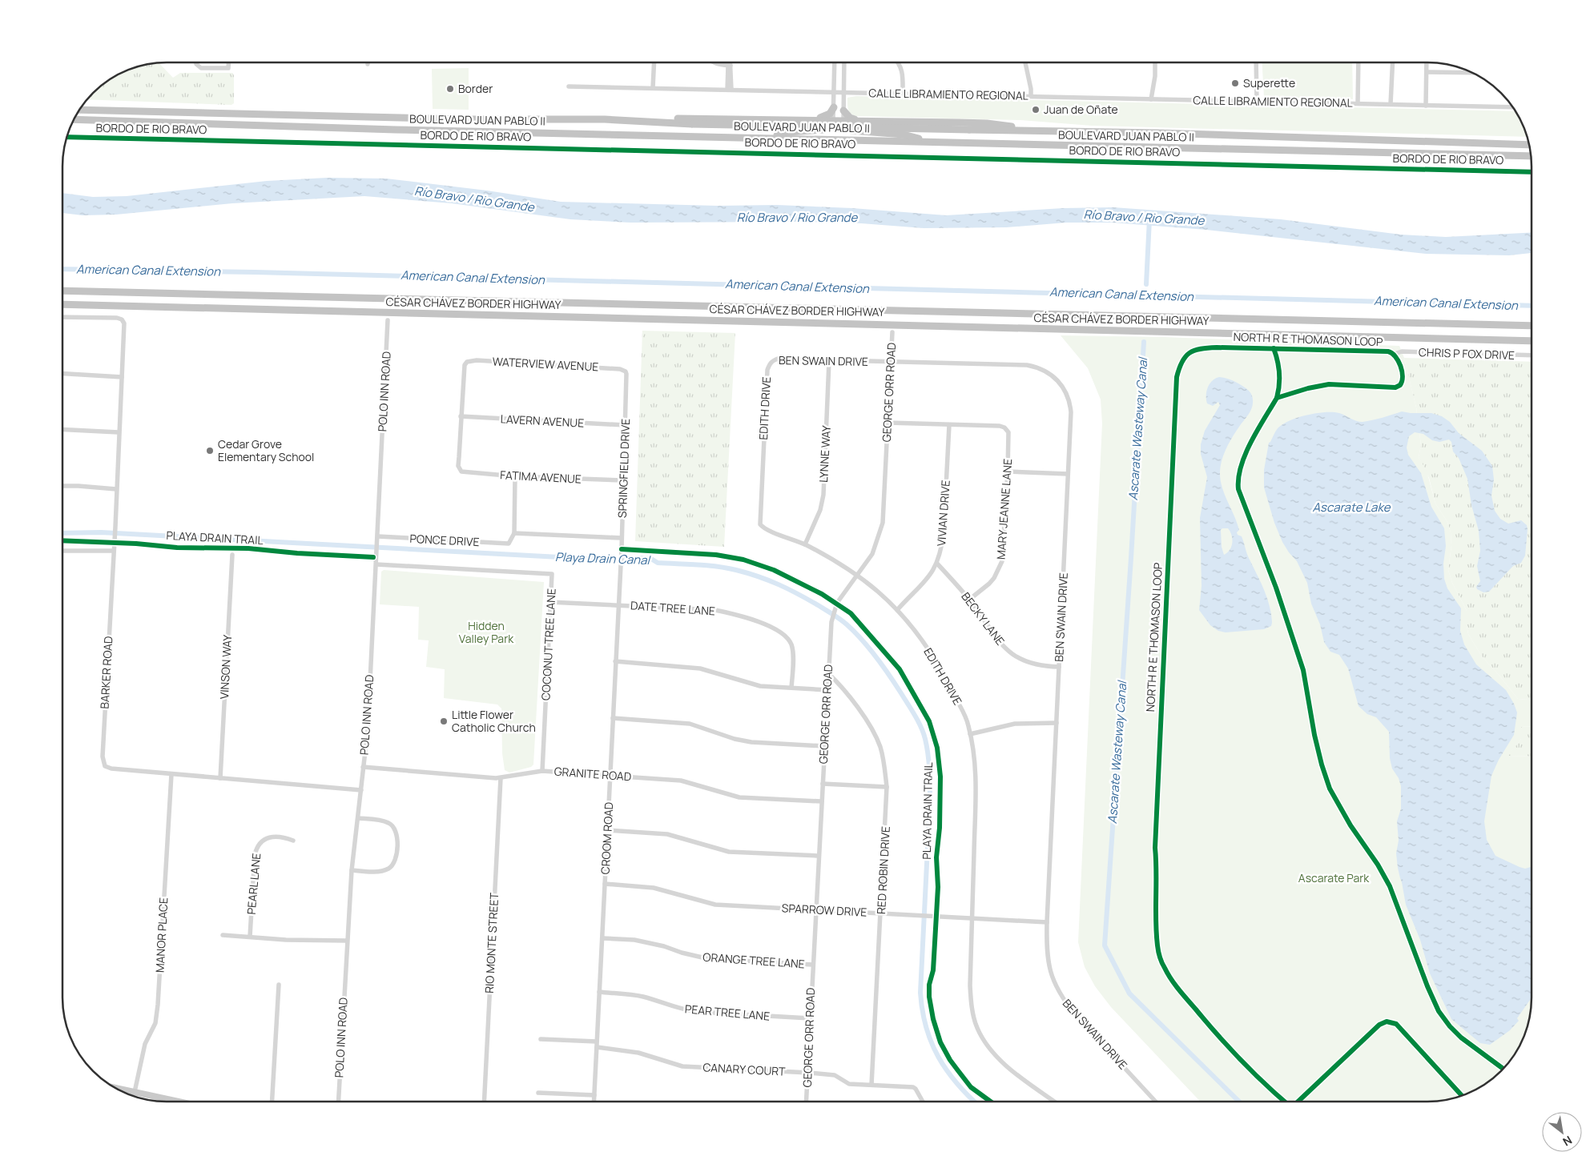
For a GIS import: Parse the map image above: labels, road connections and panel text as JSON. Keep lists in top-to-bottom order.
{
  "streets": {
    "highway": ["BOULEVARD JUAN PABLO II", "CÉSAR CHÁVEZ BORDER HIGHWAY"],
    "street": [
      "CALLE LIBRAMIENTO REGIONAL",
      "NORTH R E THOMASON LOOP",
      "CHRIS P FOX DRIVE",
      "BEN SWAIN DRIVE",
      "WATERVIEW AVENUE",
      "POLO INN ROAD",
      "GEORGE ORR ROAD",
      "EDITH DRIVE",
      "LAVERN AVENUE",
      "LYNNE WAY",
      "SPRINGFIELD DRIVE",
      "FATIMA AVENUE",
      "MARY JEANNE LANE",
      "VIVIAN DRIVE",
      "PONCE DRIVE",
      "DATE TREE LANE",
      "BECKY LANE",
      "COCONUT TREE LANE",
      "VINSON WAY",
      "BARKER ROAD",
      "GRANITE ROAD",
      "CROOM ROAD",
      "RED ROBIN DRIVE",
      "PEARL LANE",
      "SPARROW DRIVE",
      "MANOR PLACE",
      "RIO MONTE STREET",
      "ORANGE TREE LANE",
      "PEAR TREE LANE",
      "CANARY COURT"
    ],
    "cycle path": ["BORDO DE RIO BRAVO", "PLAYA DRAIN TRAIL"]
  },
  "crossings": [
    ["NORTH R E THOMASON LOOP", "CHRIS P FOX DRIVE"],
    ["BEN SWAIN DRIVE", "GEORGE ORR ROAD"],
    ["BEN SWAIN DRIVE", "EDITH DRIVE"],
    ["BEN SWAIN DRIVE", "LYNNE WAY"],
    ["BEN SWAIN DRIVE", "BECKY LANE"],
    ["BEN SWAIN DRIVE", "SPARROW DRIVE"],
    ["WATERVIEW AVENUE", "LAVERN AVENUE"],
    ["WATERVIEW AVENUE", "SPRINGFIELD DRIVE"],
    ["WATERVIEW AVENUE", "FATIMA AVENUE"],
    ["POLO INN ROAD", "PONCE DRIVE"],
    ["POLO INN ROAD", "COCONUT TREE LANE"],
    ["POLO INN ROAD", "BARKER ROAD"],
    ["POLO INN ROAD", "GRANITE ROAD"],
    ["GEORGE ORR ROAD", "EDITH DRIVE"],
    ["GEORGE ORR ROAD", "GRANITE ROAD"],
    ["GEORGE ORR ROAD", "RED ROBIN DRIVE"],
    ["GEORGE ORR ROAD", "SPARROW DRIVE"],
    ["GEORGE ORR ROAD", "ORANGE TREE LANE"],
    ["GEORGE ORR ROAD", "PEAR TREE LANE"],
    ["GEORGE ORR ROAD", "CANARY COURT"],
    ["EDITH DRIVE", "LYNNE WAY"],
    ["EDITH DRIVE", "VIVIAN DRIVE"],
    ["EDITH DRIVE", "SPARROW DRIVE"],
    ["LAVERN AVENUE", "SPRINGFIELD DRIVE"],
    ["LAVERN AVENUE", "FATIMA AVENUE"],
    ["SPRINGFIELD DRIVE", "FATIMA AVENUE"],
    ["SPRINGFIELD DRIVE", "CROOM ROAD"],
    ["MARY JEANNE LANE", "VIVIAN DRIVE"],
    ["MARY JEANNE LANE", "BECKY LANE"],
    ["VIVIAN DRIVE", "BECKY LANE"],
    ["DATE TREE LANE", "COCONUT TREE LANE"],
    ["DATE TREE LANE", "CROOM ROAD"],
    ["COCONUT TREE LANE", "GRANITE ROAD"],
    ["VINSON WAY", "BARKER ROAD"],
    ["BARKER ROAD", "MANOR PLACE"],
    ["GRANITE ROAD", "CROOM ROAD"],
    ["GRANITE ROAD", "RIO MONTE STREET"],
    ["CROOM ROAD", "SPARROW DRIVE"],
    ["CROOM ROAD", "ORANGE TREE LANE"],
    ["CROOM ROAD", "PEAR TREE LANE"],
    ["CROOM ROAD", "CANARY COURT"],
    ["RED ROBIN DRIVE", "SPARROW DRIVE"],
    ["RED ROBIN DRIVE", "CANARY COURT"]
  ],
  "water": [
    "Río Bravo / Rio Grande",
    "American Canal Extension",
    "Ascarate Wasteway Canal",
    "Ascarate Lake",
    "Playa Drain Canal"
  ],
  "parks": ["Hidden Valley Park", "Ascarate Park"],
  "places": [
    "Superette",
    "Border",
    "Juan de Oñate",
    "Cedar Grove Elementary School",
    "Little Flower Catholic Church"
  ],
  "north": "bottom right"
}
